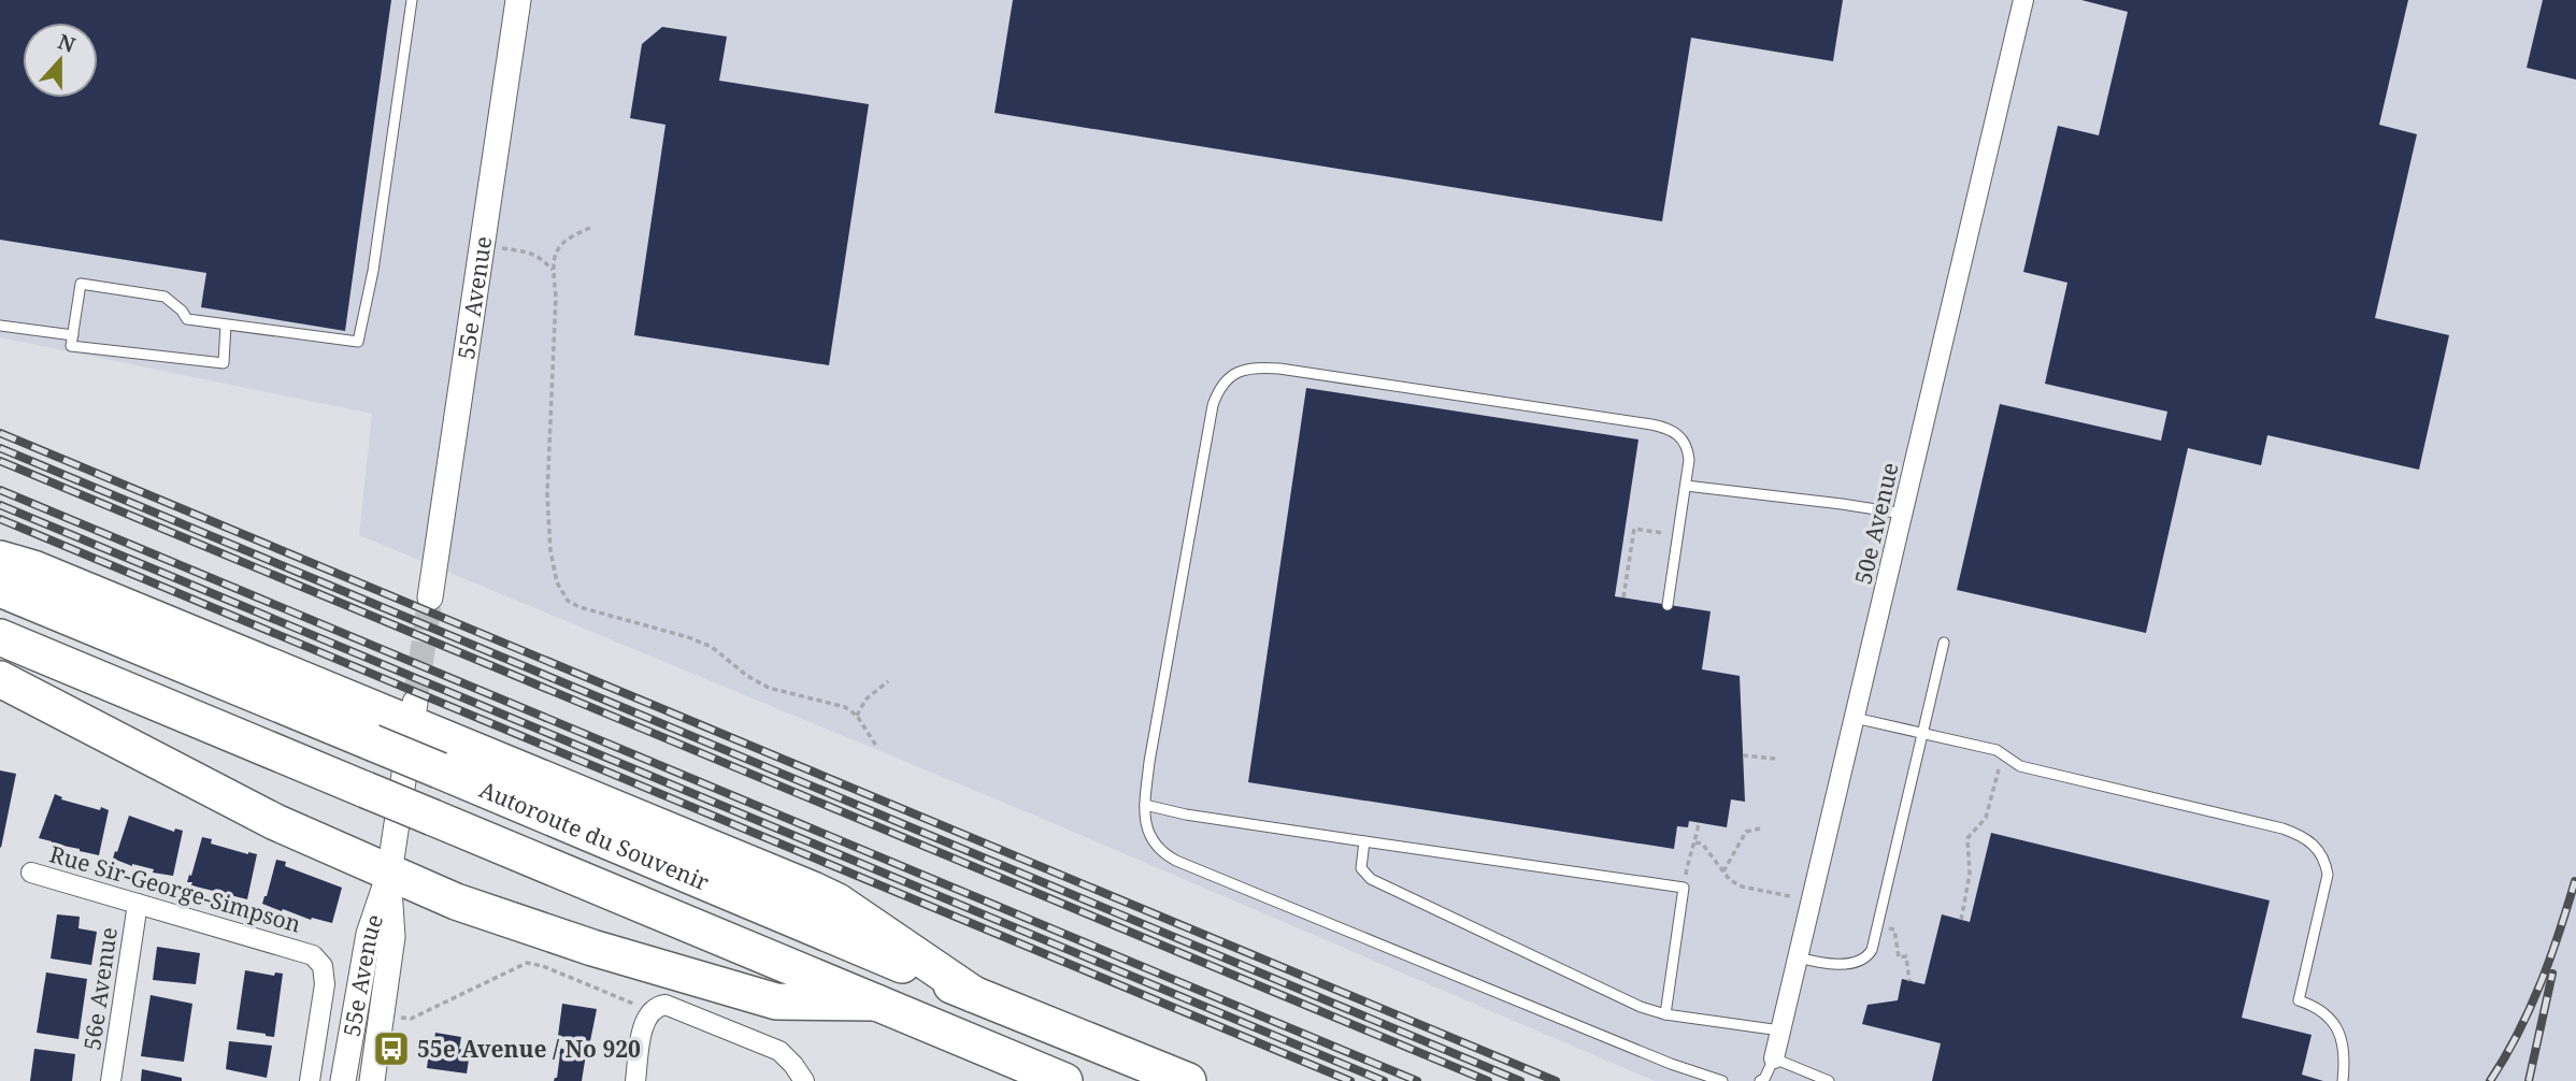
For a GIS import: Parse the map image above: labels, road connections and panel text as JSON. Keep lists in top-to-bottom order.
{
  "streets": {
    "highway": ["Autoroute du Souvenir"],
    "street": [
      "55e Avenue",
      "50e Avenue",
      "Rue Sir-George-Simpson",
      "56e Avenue"
    ]
  },
  "crossings": [
    ["55e Avenue", "Rue Sir-George-Simpson"],
    ["Rue Sir-George-Simpson", "56e Avenue"]
  ],
  "places": {
    "bus stop": ["55e Avenue / No 920"]
  },
  "north": "top"
}
